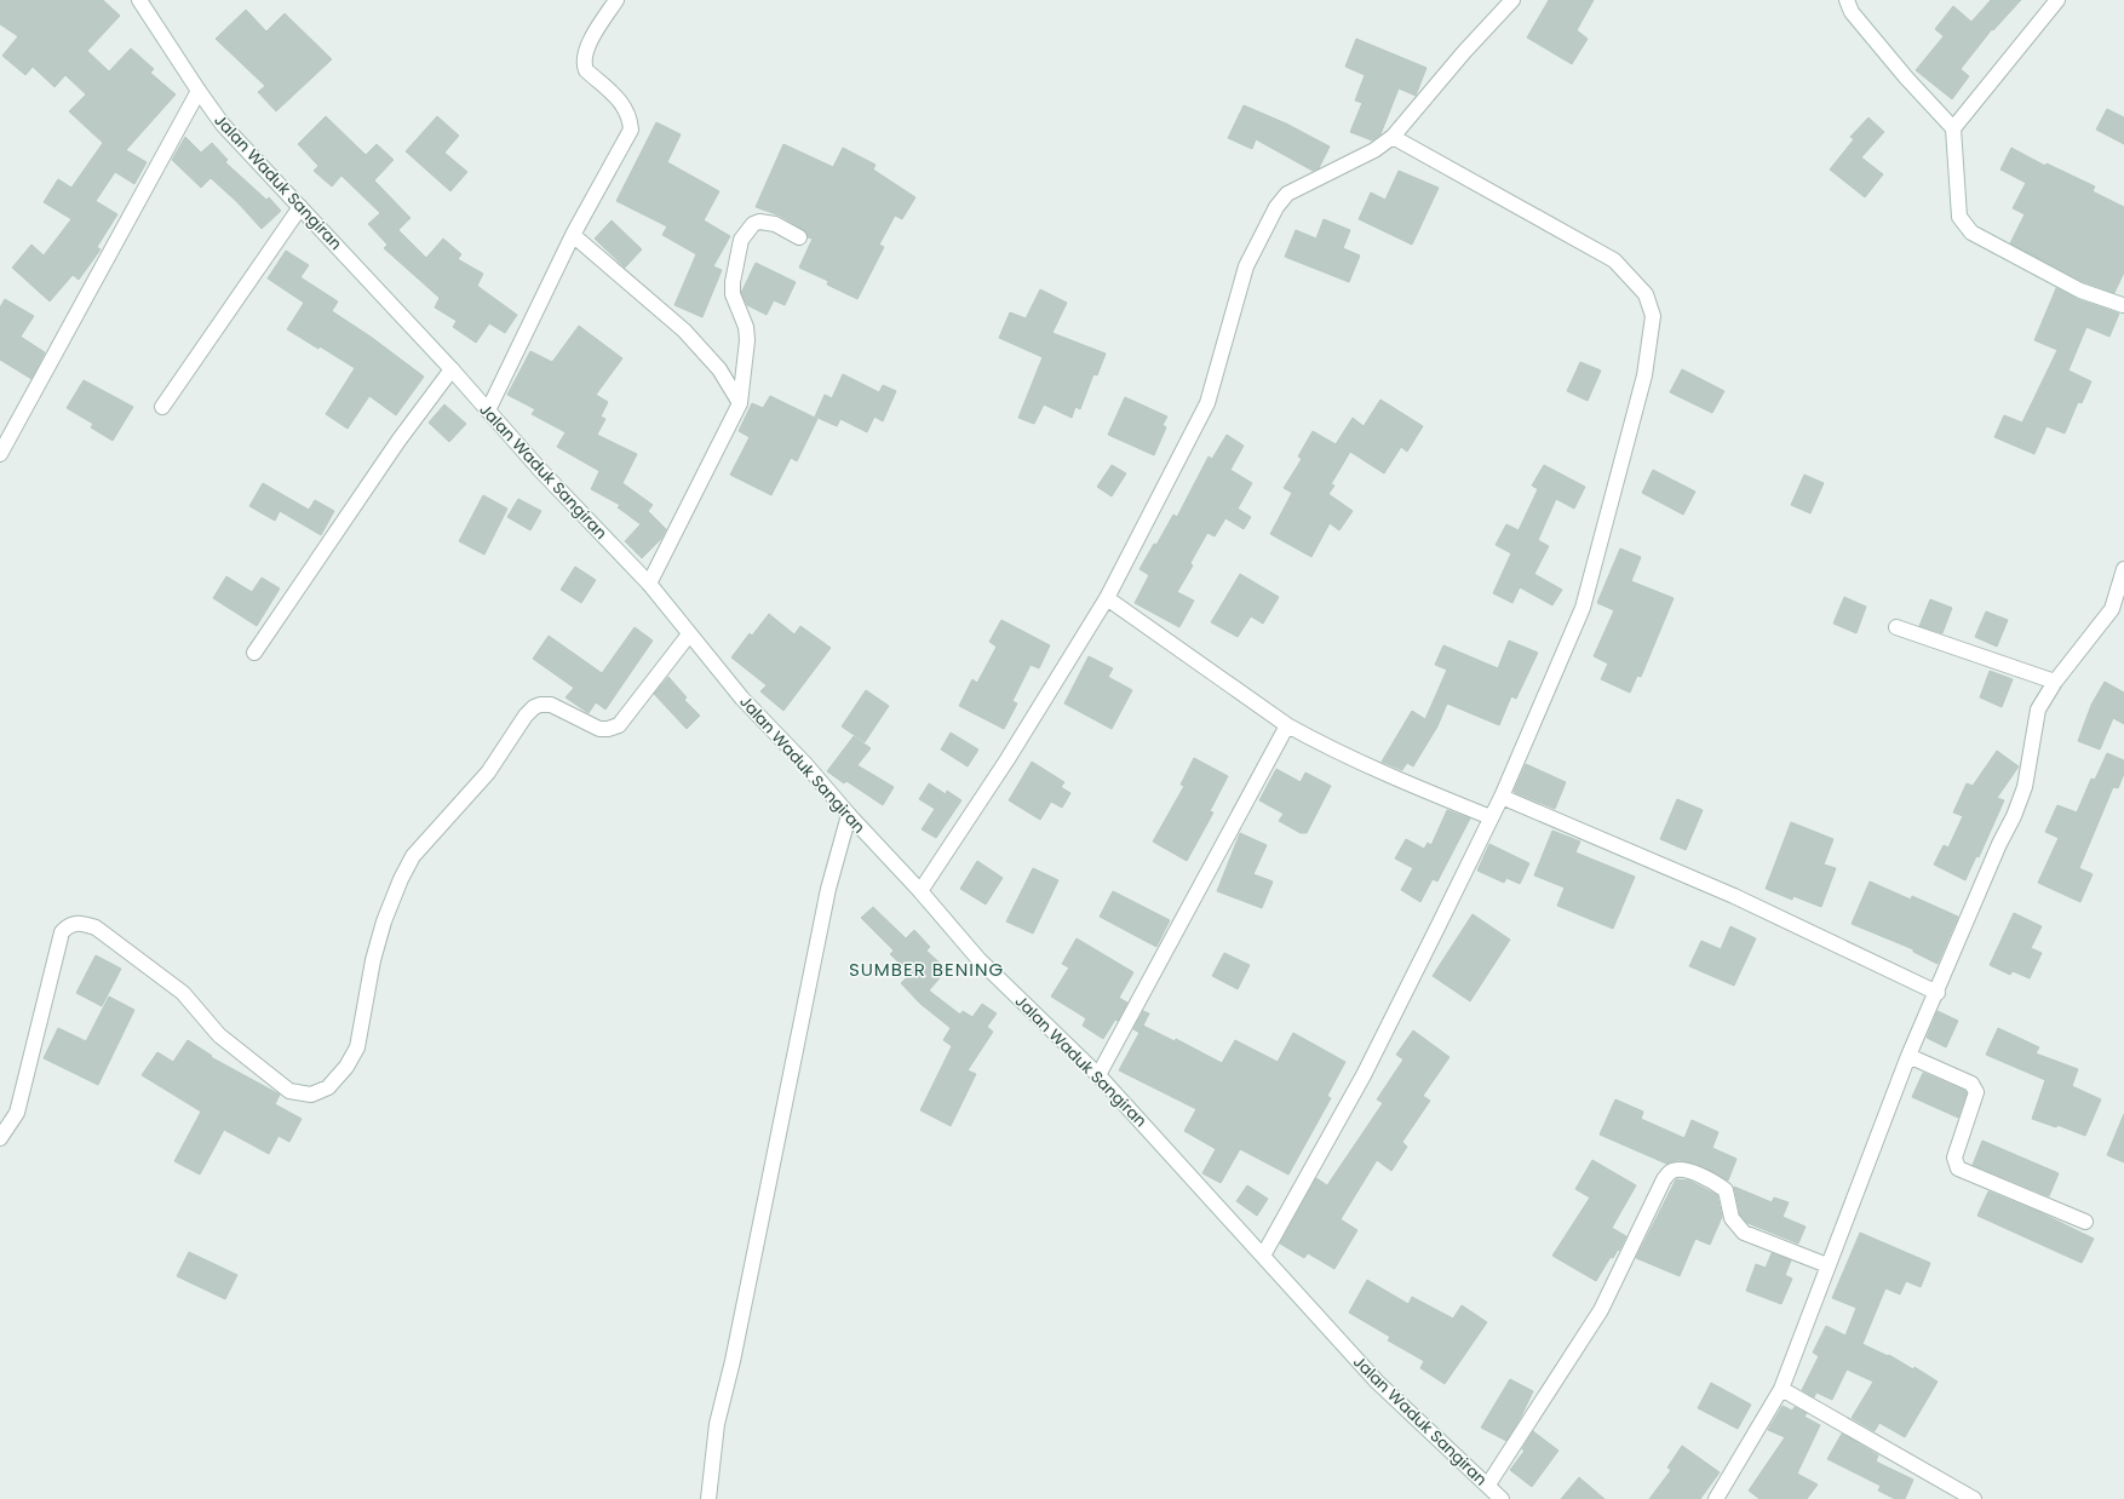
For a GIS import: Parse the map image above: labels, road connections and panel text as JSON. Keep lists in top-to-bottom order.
{
  "streets": {
    "street": ["Jalan Waduk Sangiran"]
  },
  "districts": ["SUMBER BENING"]
}
